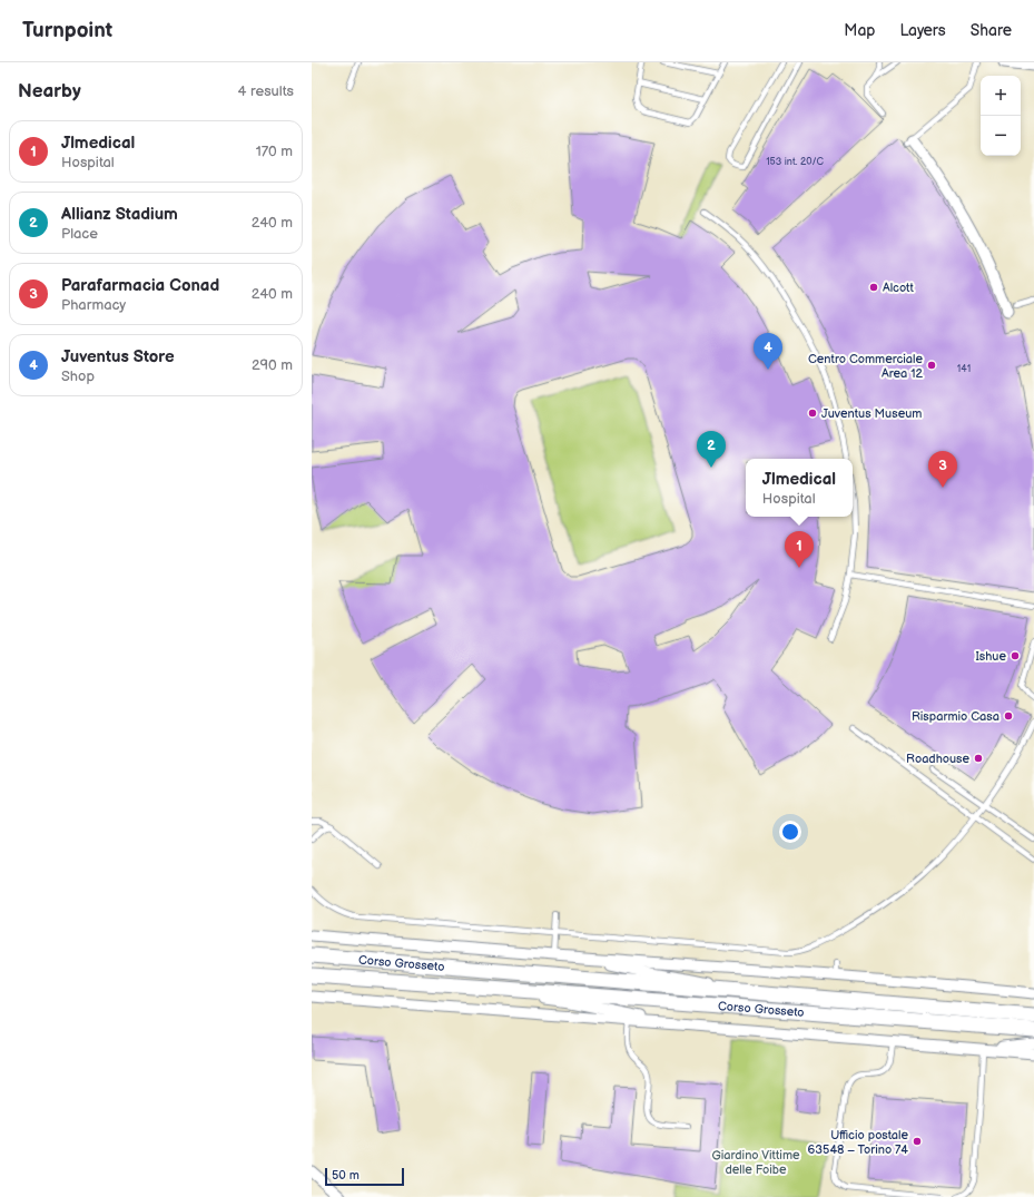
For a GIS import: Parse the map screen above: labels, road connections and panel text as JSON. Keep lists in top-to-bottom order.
{
  "streets": {
    "main road": ["Corso Grosseto"]
  },
  "parks": ["Giardino Vittime delle Foibe"],
  "places": [
    "Alcott",
    "Centro Commerciale Area 12",
    "Juventus Museum",
    "Ishue",
    "Risparmio Casa",
    "Roadhouse",
    "Ufficio postale 63548 – Torino 74"
  ],
  "house_numbers": ["153 int. 20/C", "141"],
  "scale_bar": "50 m",
  "page": {
    "header": "Turnpoint",
    "nav": ["Map", "Layers", "Share"],
    "heading": ["Nearby", "4 results"],
    "map_buttons": ["+", "−"],
    "list": [
      {
        "mark": "1",
        "name": "J|medical",
        "note": "Hospital",
        "value": "170 m"
      },
      {
        "mark": "2",
        "name": "Allianz Stadium",
        "note": "Place",
        "value": "240 m"
      },
      {
        "mark": "3",
        "name": "Parafarmacia Conad",
        "note": "Pharmacy",
        "value": "240 m"
      },
      {
        "mark": "4",
        "name": "Juventus Store",
        "note": "Shop",
        "value": "290 m"
      }
    ],
    "pins": [
      "4",
      "2",
      "3",
      "1"
    ],
    "popup": ["J|medical", "Hospital"],
    "scale": "50 m"
  }
}
